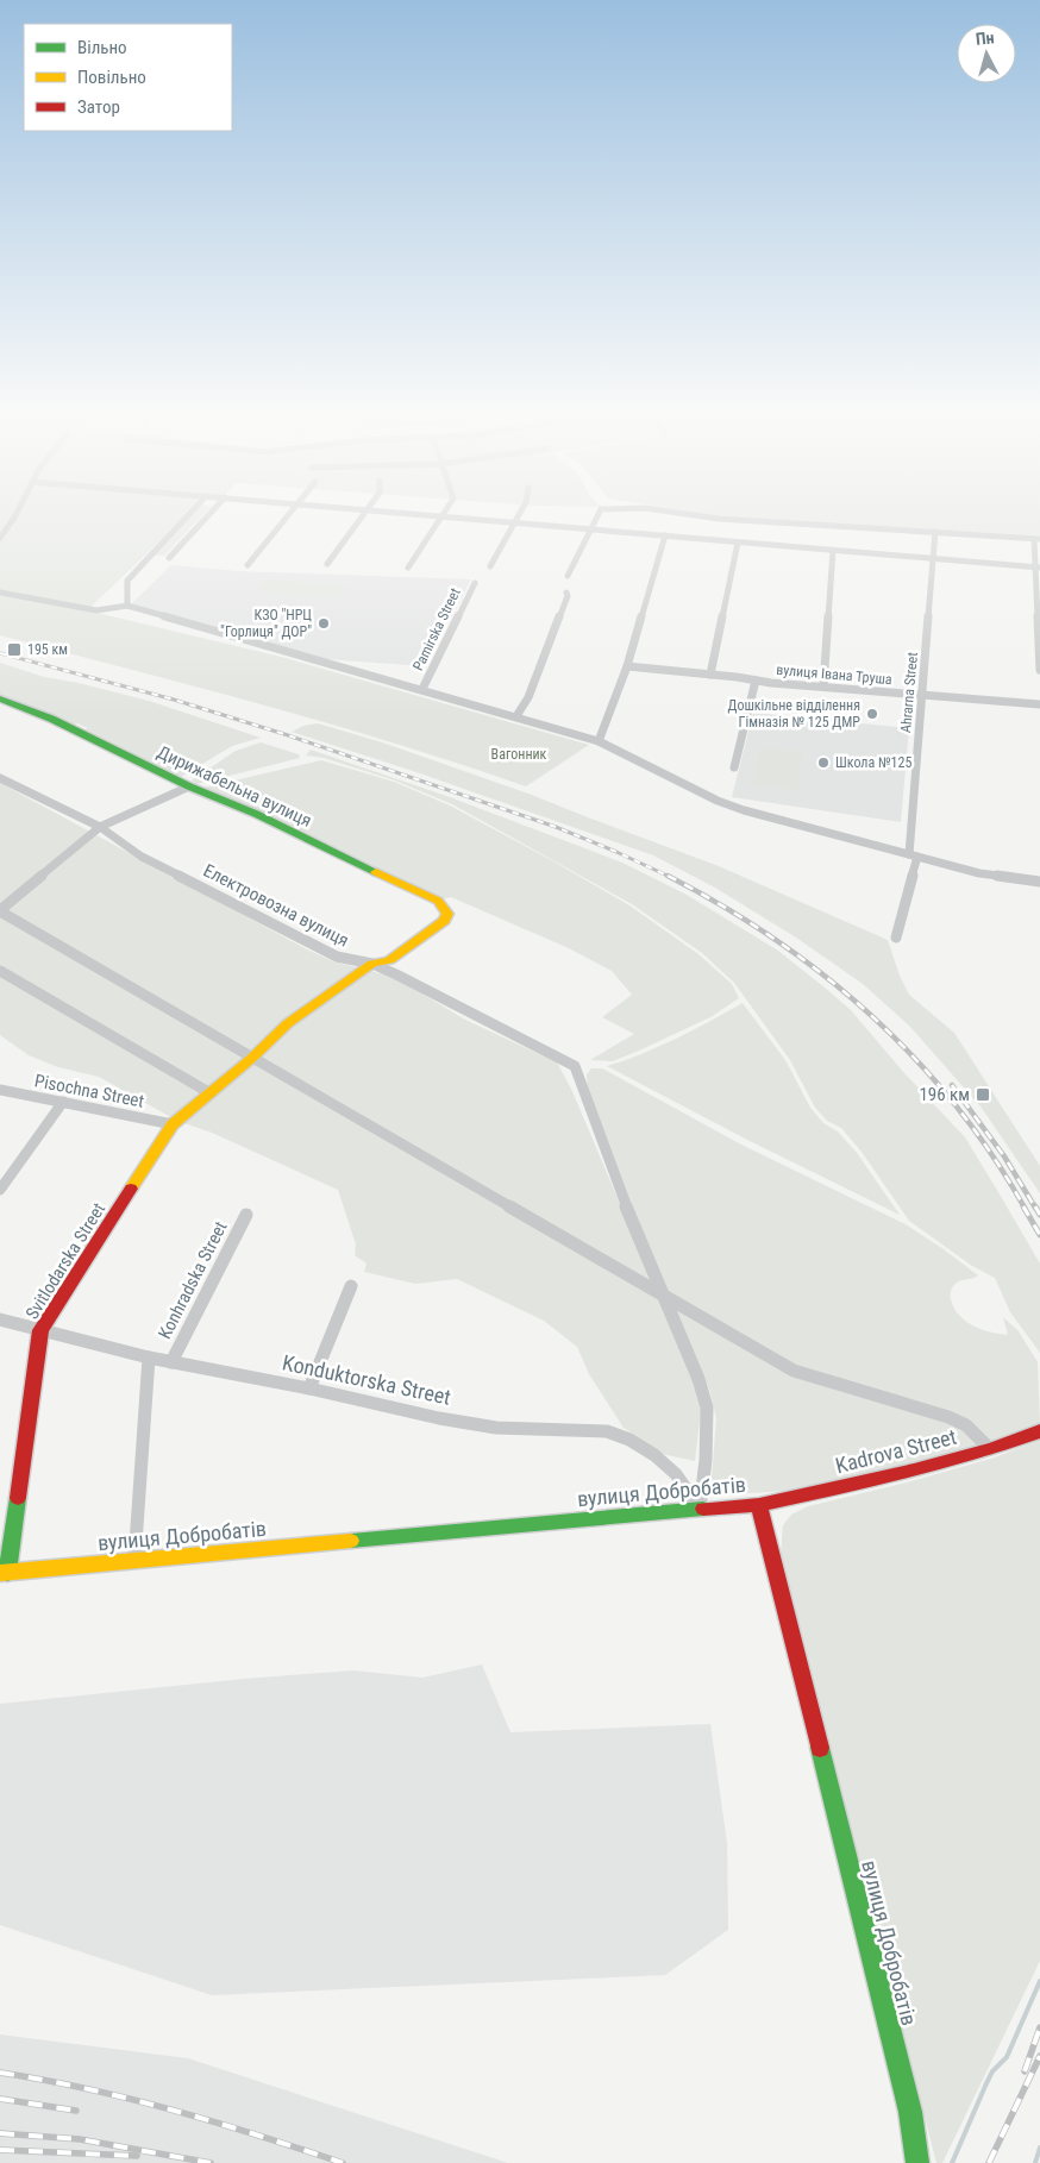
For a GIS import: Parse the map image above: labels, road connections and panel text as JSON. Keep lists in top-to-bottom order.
{
  "streets": {
    "street": [
      "Pamirska Street",
      "вулиця Івана Труша",
      "Ahrarna Street",
      "Дирижабельна вулиця",
      "Електровозна вулиця",
      "Pisochna Street",
      "Svitlodarska Street",
      "Konhradska Street",
      "Konduktorska Street",
      "Kadrova Street",
      "вулиця Добробатів"
    ]
  },
  "crossings": [
    ["вулиця Івана Труша", "Ahrarna Street"],
    ["Дирижабельна вулиця", "Svitlodarska Street"],
    ["Електровозна вулиця", "Svitlodarska Street"],
    ["Pisochna Street", "Svitlodarska Street"],
    ["Svitlodarska Street", "Konduktorska Street"],
    ["Svitlodarska Street", "вулиця Добробатів"],
    ["Konhradska Street", "Konduktorska Street"],
    ["Konduktorska Street", "вулиця Добробатів"],
    ["Kadrova Street", "вулиця Добробатів"]
  ],
  "parks": ["Вагонник"],
  "places": {
    "other": ["КЗО \"НРЦ \"Горлиця\" ДОР\"", "Дошкільне відділення Гімназія № 125 ДМР", "Школа №125"],
    "transit": ["195 км", "196 км"]
  },
  "legend": ["Вільно", "Повільно", "Затор"],
  "north": "top"
}
